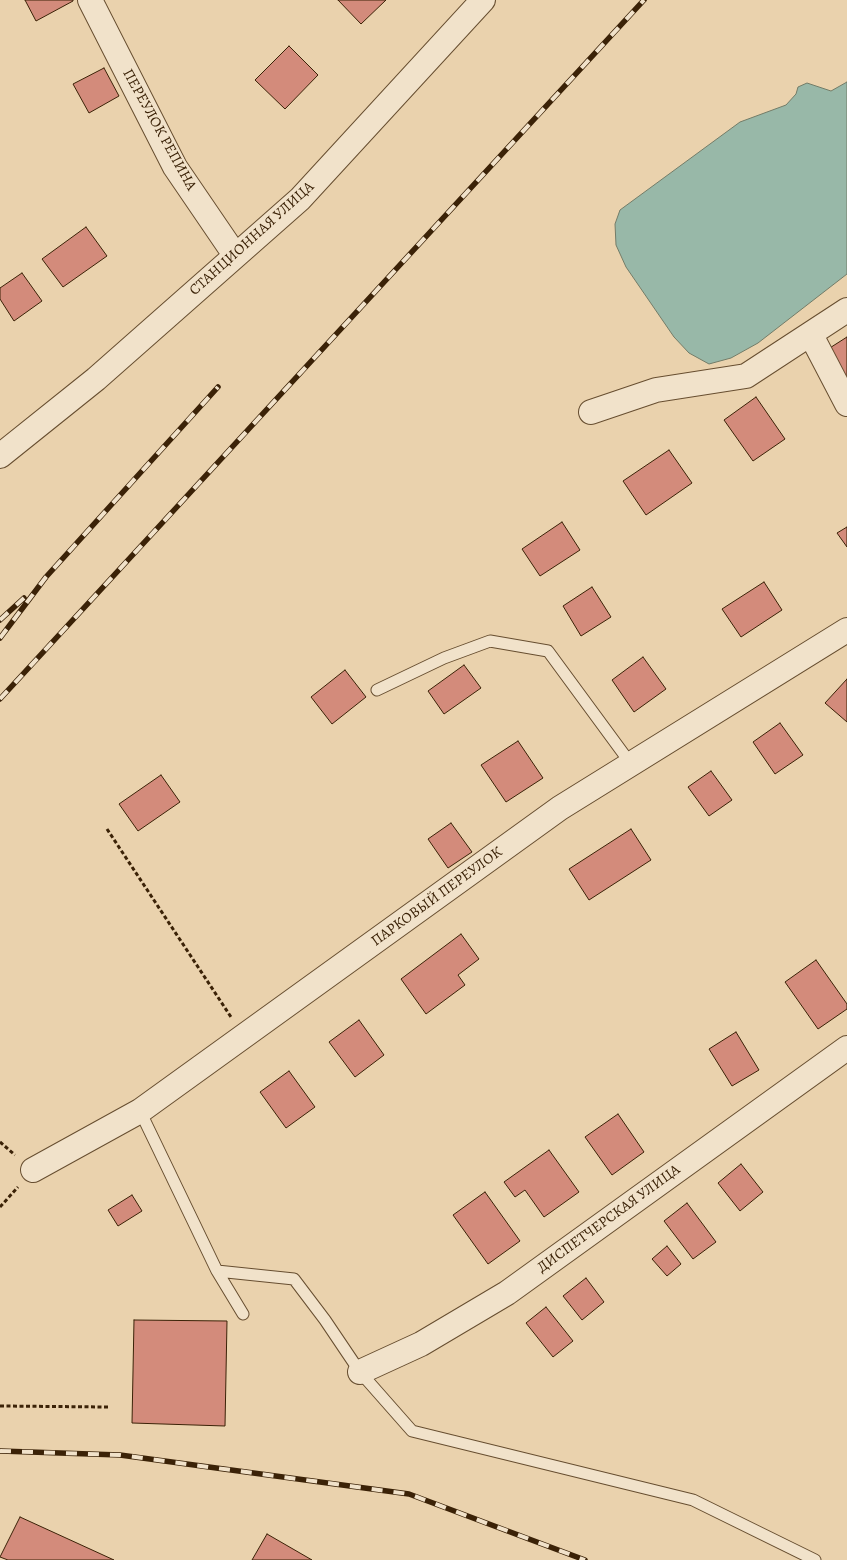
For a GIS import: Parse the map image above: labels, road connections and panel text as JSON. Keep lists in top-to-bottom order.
{
  "streets": {
    "street": [
      "ПЕРЕУЛОК РЕПИНА",
      "СТАНЦИОННАЯ УЛИЦА",
      "ПАРКОВЫЙ ПЕРЕУЛОК",
      "ДИСПЕТЧЕРСКАЯ УЛИЦА"
    ]
  },
  "crossings": [
    ["ПЕРЕУЛОК РЕПИНА", "СТАНЦИОННАЯ УЛИЦА"]
  ]
}
